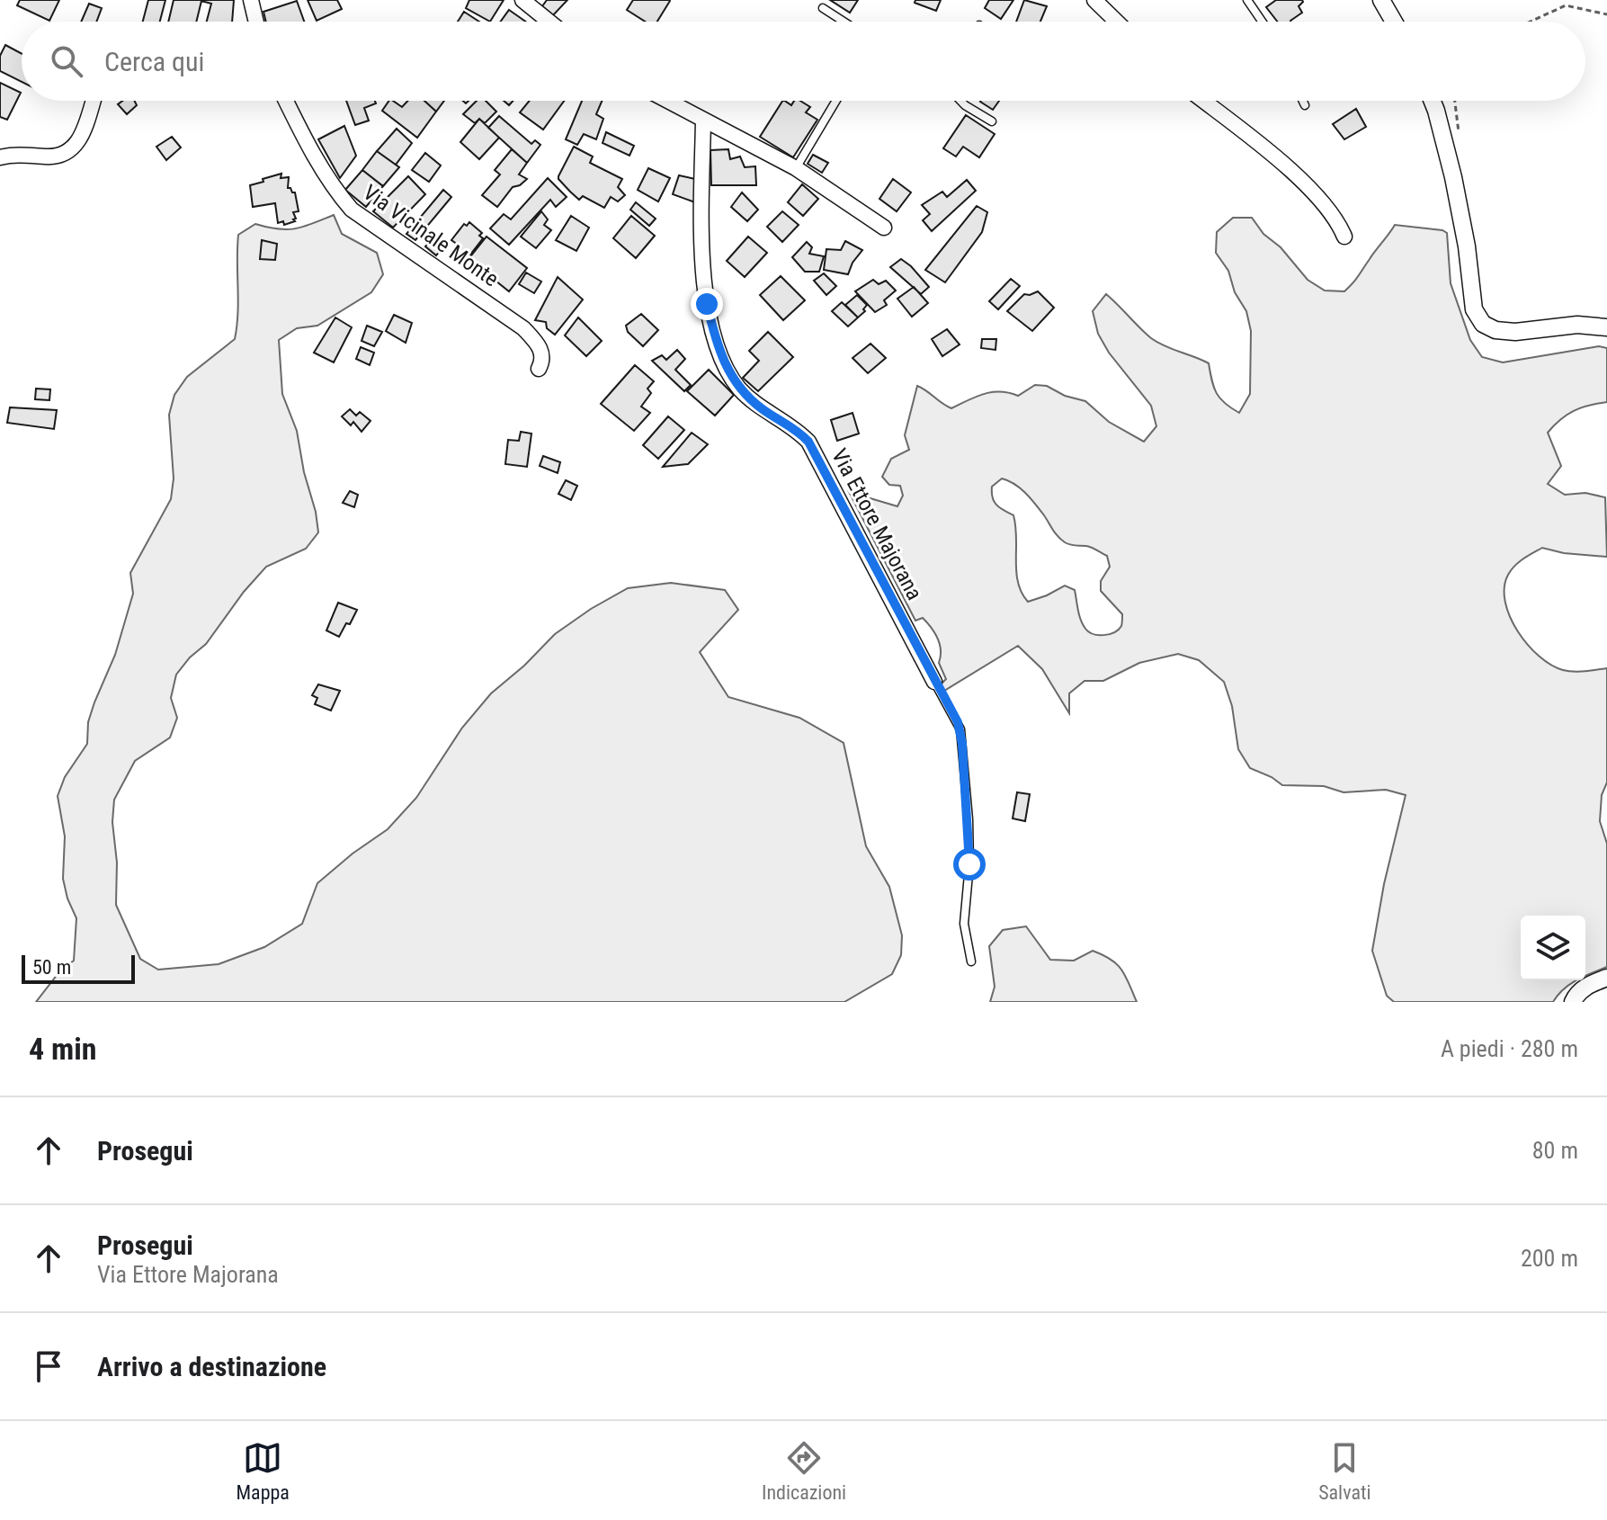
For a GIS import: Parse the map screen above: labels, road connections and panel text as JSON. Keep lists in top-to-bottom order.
{
  "streets": {
    "street": ["Via Vicinale Monte", "Via Ettore Majorana"]
  },
  "scale_bar": "50 m",
  "page": {
    "search": "Cerca qui",
    "scale": "50 m",
    "heading": ["4 min", "A piedi · 280 m"],
    "list": [
      ["Prosegui", "80 m"],
      ["Prosegui", "Via Ettore Majorana", "200 m"],
      "Arrivo a destinazione"
    ],
    "nav": ["Mappa", "Indicazioni", "Salvati"]
  }
}
